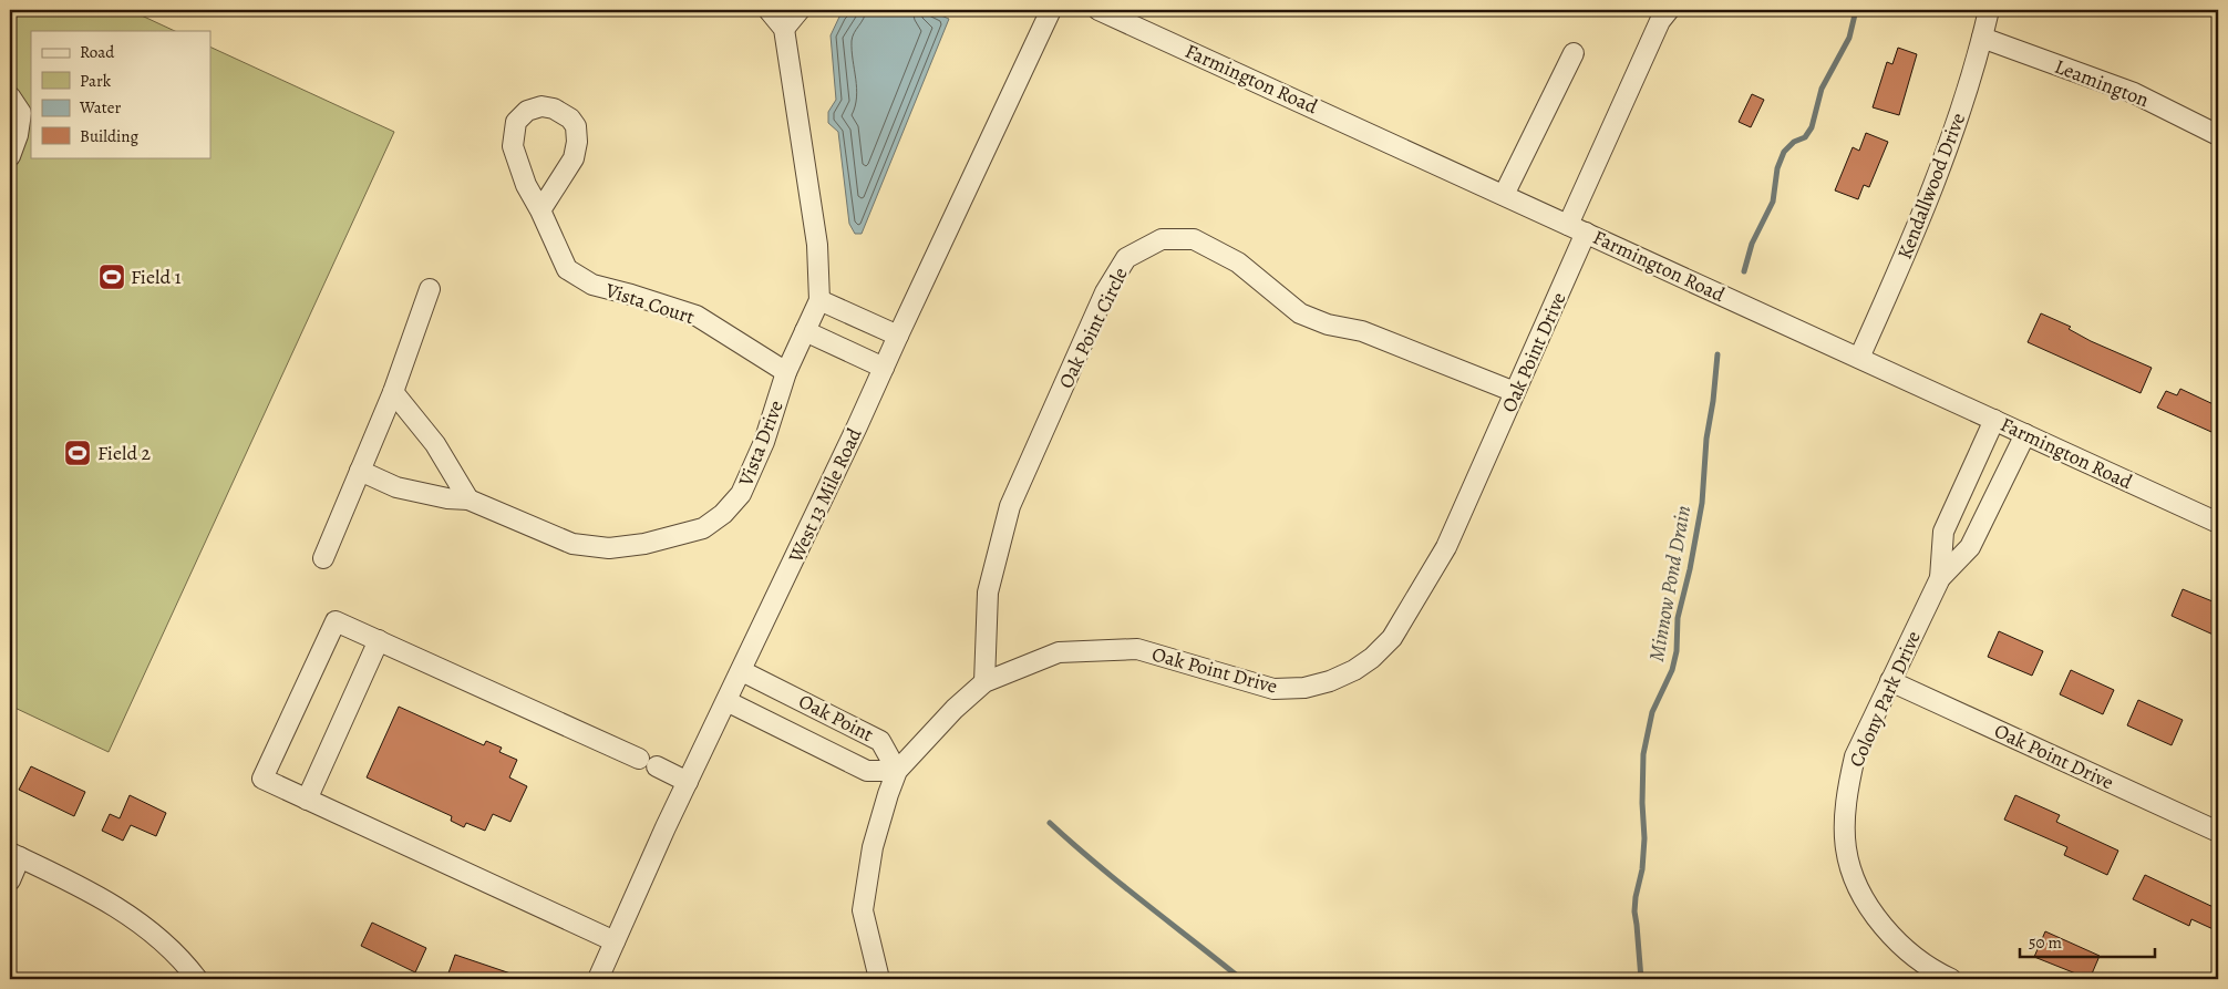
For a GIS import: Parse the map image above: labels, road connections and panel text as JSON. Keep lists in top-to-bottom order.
{
  "streets": {
    "street": [
      "Farmington Road",
      "Leamington",
      "Kendallwood Drive",
      "Vista Court",
      "Oak Point Circle",
      "Oak Point Drive",
      "Vista Drive",
      "West 13 Mile Road",
      "Colony Park Drive",
      "Oak Point"
    ]
  },
  "crossings": [
    ["Farmington Road", "Kendallwood Drive"],
    ["Farmington Road", "Oak Point Drive"],
    ["Farmington Road", "Colony Park Drive"],
    ["Leamington", "Kendallwood Drive"],
    ["Vista Court", "Vista Drive"],
    ["Oak Point Circle", "Oak Point Drive"],
    ["Oak Point Drive", "Colony Park Drive"],
    ["Oak Point Drive", "Oak Point"],
    ["West 13 Mile Road", "Oak Point"]
  ],
  "water": ["Minnow Pond Drain"],
  "places": {
    "sports": ["Field 1", "Field 2"]
  },
  "legend": [
    "Road",
    "Park",
    "Water",
    "Building"
  ],
  "scale_bar": "50 m"
}
